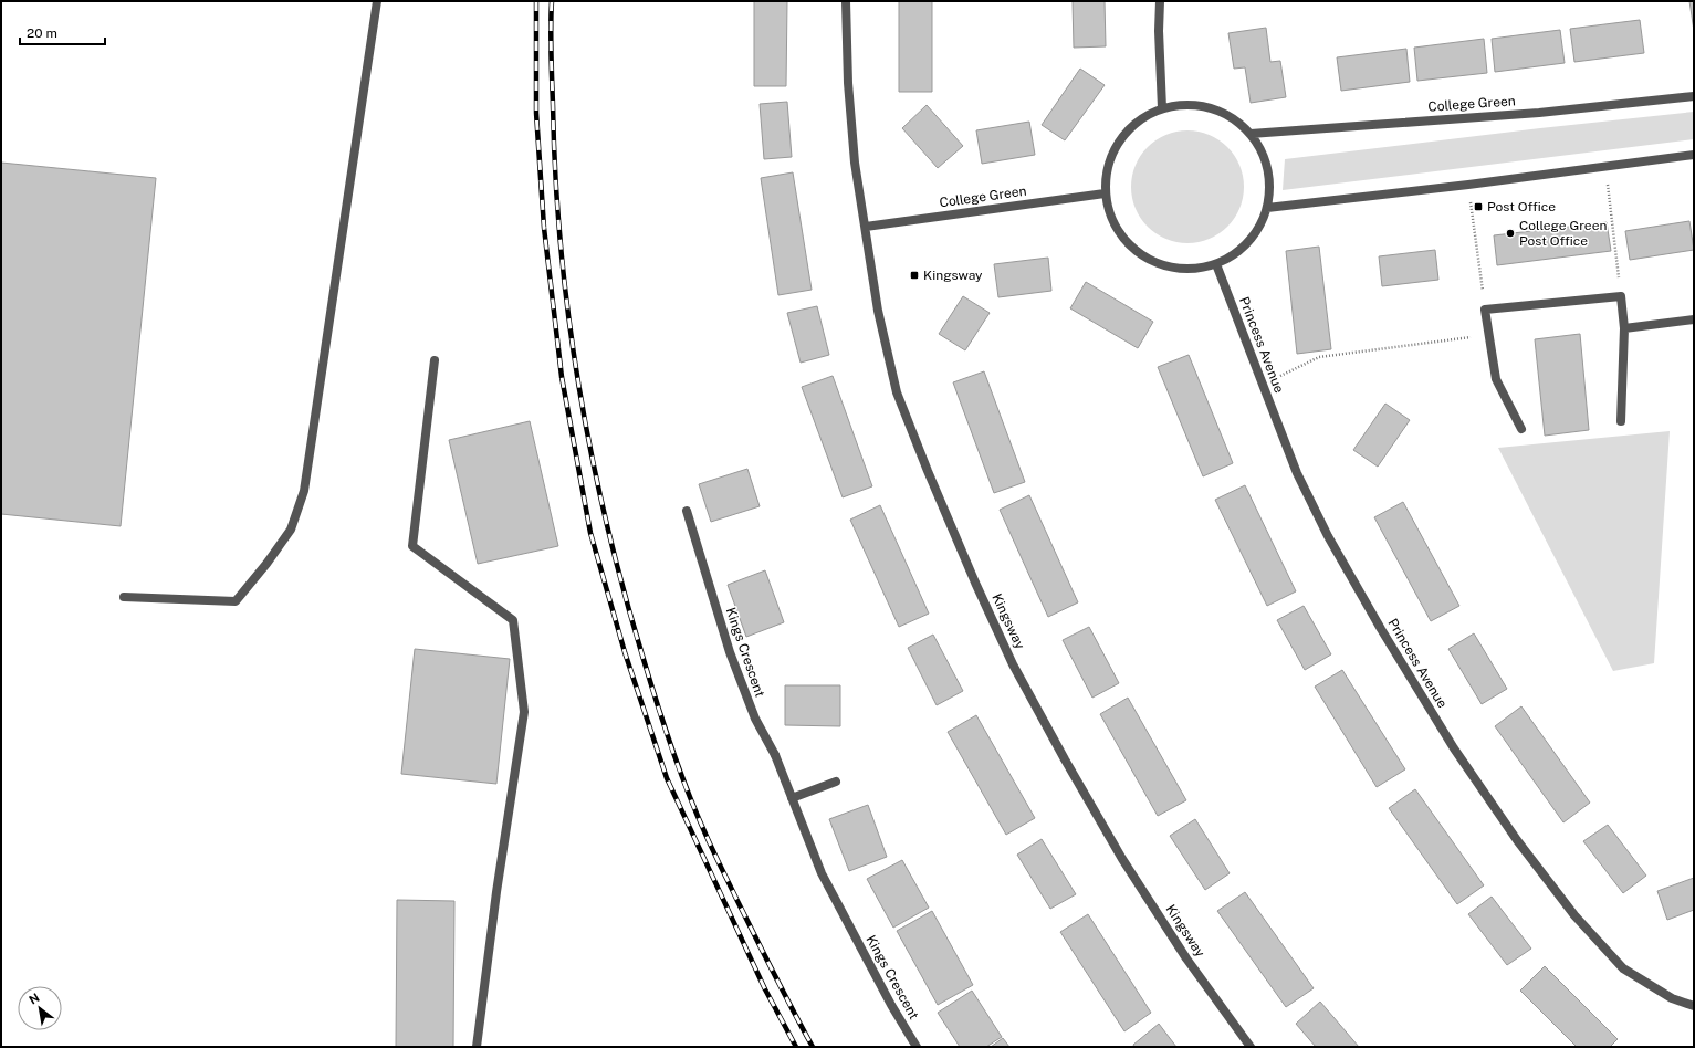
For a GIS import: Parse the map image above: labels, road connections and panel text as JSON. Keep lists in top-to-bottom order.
{
  "streets": {
    "street": [
      "College Green",
      "Princess Avenue",
      "Kingsway",
      "Kings Crescent"
    ]
  },
  "crossings": [
    ["College Green", "Kingsway"]
  ],
  "places": {
    "transit": ["Post Office", "Kingsway"],
    "other": ["College Green Post Office"]
  },
  "scale_bar": "20 m",
  "north": "top left"
}
